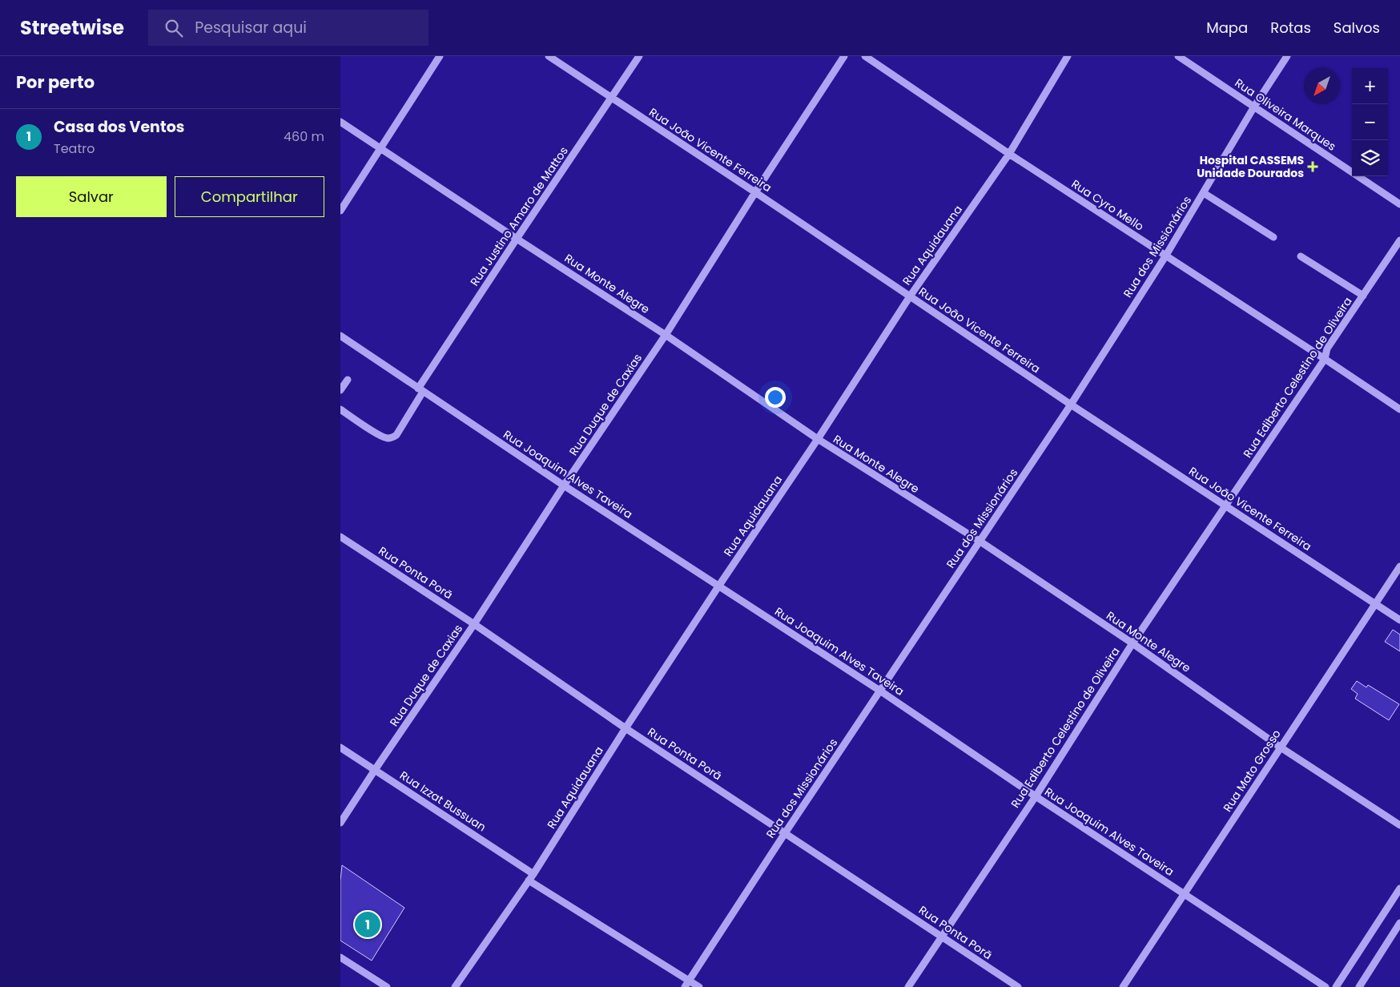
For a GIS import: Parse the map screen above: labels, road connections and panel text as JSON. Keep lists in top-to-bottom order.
{
  "streets": {
    "street": [
      "Rua Oliveira Marques",
      "Rua João Vicente Ferreira",
      "Rua Cyro Mello",
      "Rua Justino Amaro de Mattos",
      "Rua Aquidauana",
      "Rua dos Missionários",
      "Rua Monte Alegre",
      "Rua Ediberto Celestino de Oliveira",
      "Rua Duque de Caxias",
      "Rua Joaquim Alves Taveira",
      "Rua Ponta Porã",
      "Rua Mato Grosso",
      "Rua Izzat Bussuan"
    ]
  },
  "crossings": [
    ["Rua Oliveira Marques", "Rua dos Missionários"],
    ["Rua João Vicente Ferreira", "Rua Justino Amaro de Mattos"],
    ["Rua João Vicente Ferreira", "Rua Aquidauana"],
    ["Rua João Vicente Ferreira", "Rua dos Missionários"],
    ["Rua João Vicente Ferreira", "Rua Ediberto Celestino de Oliveira"],
    ["Rua João Vicente Ferreira", "Rua Duque de Caxias"],
    ["Rua João Vicente Ferreira", "Rua Mato Grosso"],
    ["Rua Cyro Mello", "Rua Aquidauana"],
    ["Rua Cyro Mello", "Rua dos Missionários"],
    ["Rua Cyro Mello", "Rua Ediberto Celestino de Oliveira"],
    ["Rua Justino Amaro de Mattos", "Rua Monte Alegre"],
    ["Rua Justino Amaro de Mattos", "Rua Joaquim Alves Taveira"],
    ["Rua Aquidauana", "Rua Monte Alegre"],
    ["Rua Aquidauana", "Rua Joaquim Alves Taveira"],
    ["Rua Aquidauana", "Rua Ponta Porã"],
    ["Rua Aquidauana", "Rua Izzat Bussuan"],
    ["Rua dos Missionários", "Rua Monte Alegre"],
    ["Rua dos Missionários", "Rua Joaquim Alves Taveira"],
    ["Rua dos Missionários", "Rua Ponta Porã"],
    ["Rua Monte Alegre", "Rua Ediberto Celestino de Oliveira"],
    ["Rua Monte Alegre", "Rua Duque de Caxias"],
    ["Rua Monte Alegre", "Rua Mato Grosso"],
    ["Rua Ediberto Celestino de Oliveira", "Rua Joaquim Alves Taveira"],
    ["Rua Ediberto Celestino de Oliveira", "Rua Ponta Porã"],
    ["Rua Duque de Caxias", "Rua Joaquim Alves Taveira"],
    ["Rua Duque de Caxias", "Rua Ponta Porã"],
    ["Rua Duque de Caxias", "Rua Izzat Bussuan"],
    ["Rua Joaquim Alves Taveira", "Rua Mato Grosso"]
  ],
  "places": {
    "health": ["Hospital CASSEMS Unidade Dourados"]
  },
  "north": "bottom left",
  "page": {
    "header": "Streetwise",
    "search": "Pesquisar aqui",
    "nav": ["Mapa", "Rotas", "Salvos"],
    "heading": "Por perto",
    "map_buttons": ["+", "−"],
    "list": [
      {
        "mark": "1",
        "name": "Casa dos Ventos",
        "note": "Teatro",
        "value": "460 m"
      }
    ],
    "buttons": ["Salvar", "Compartilhar"],
    "pins": "1"
  }
}
